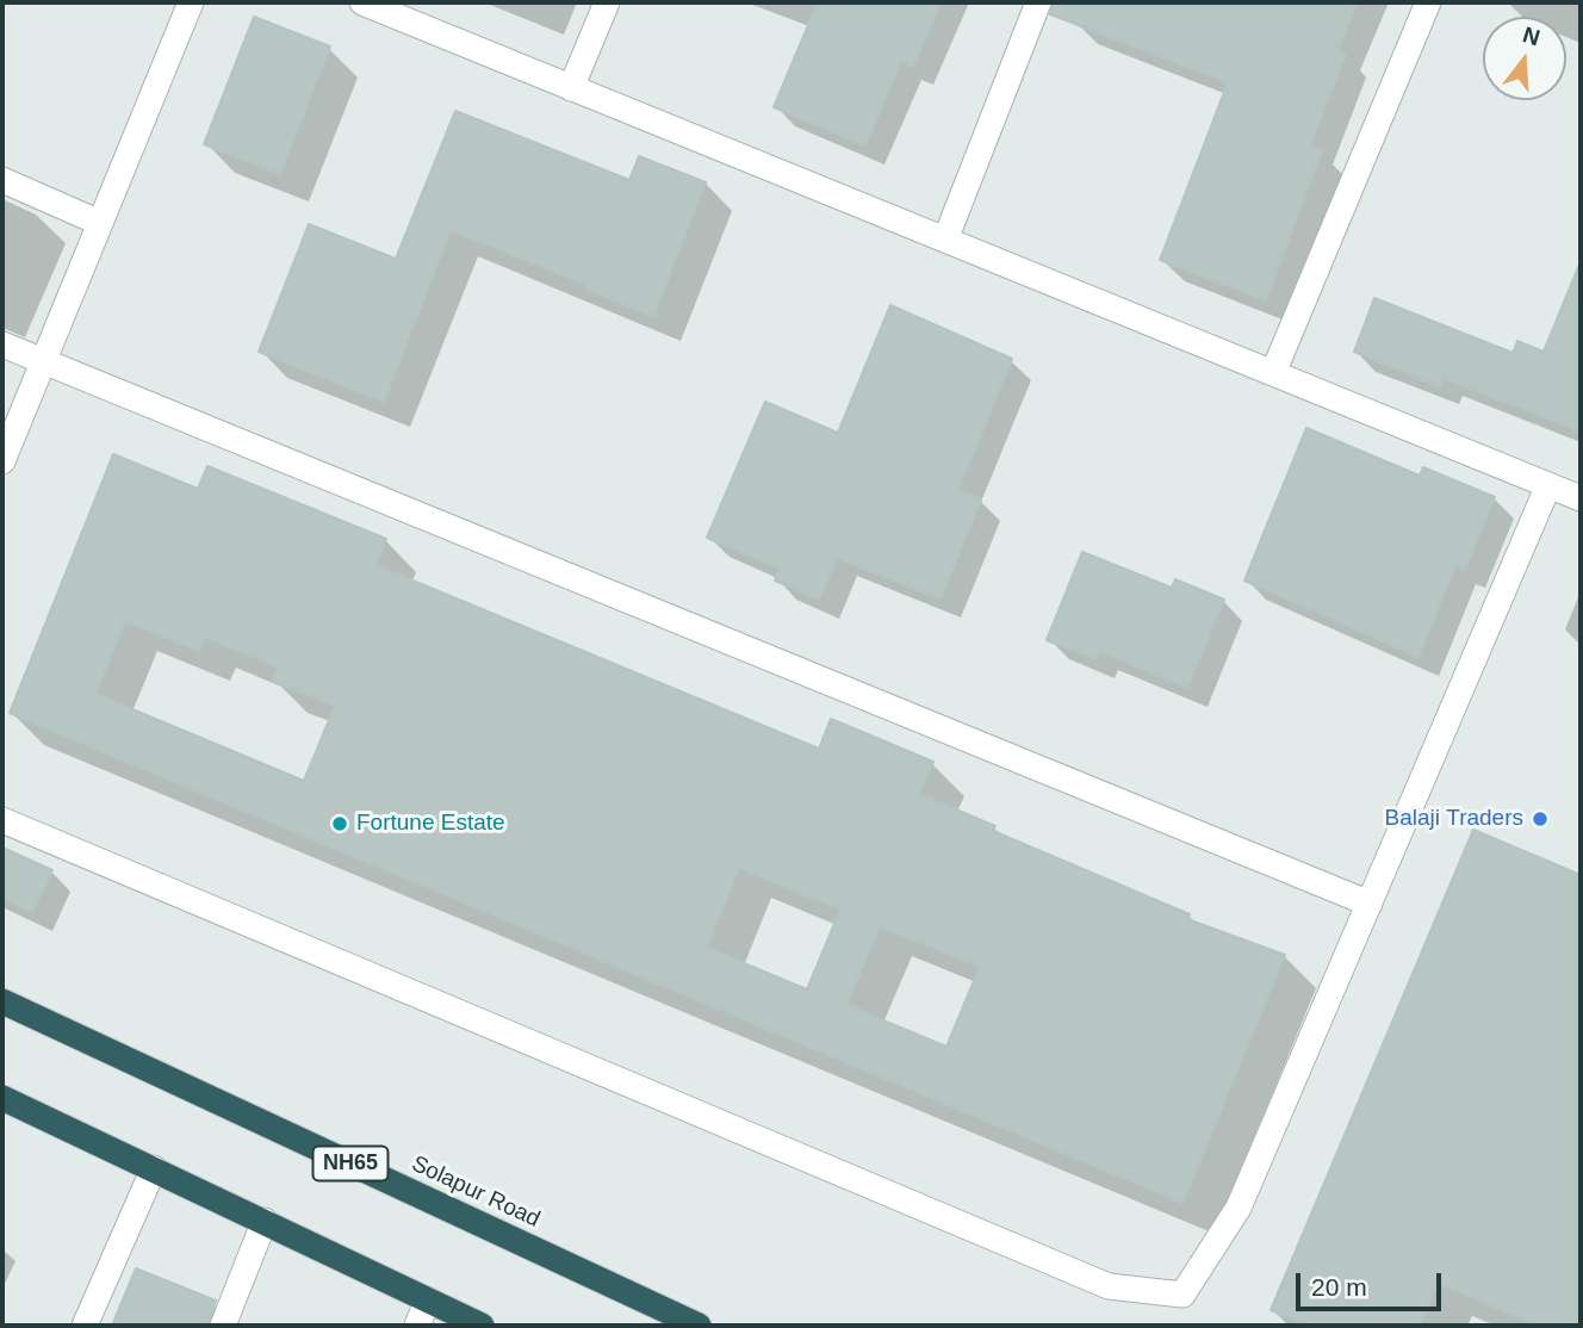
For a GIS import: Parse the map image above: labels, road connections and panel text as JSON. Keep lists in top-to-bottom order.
{
  "streets": {
    "highway": ["NH65", "Solapur Road"]
  },
  "places": ["Balaji Traders", "Fortune Estate"],
  "scale_bar": "20 m",
  "north": "top"
}
